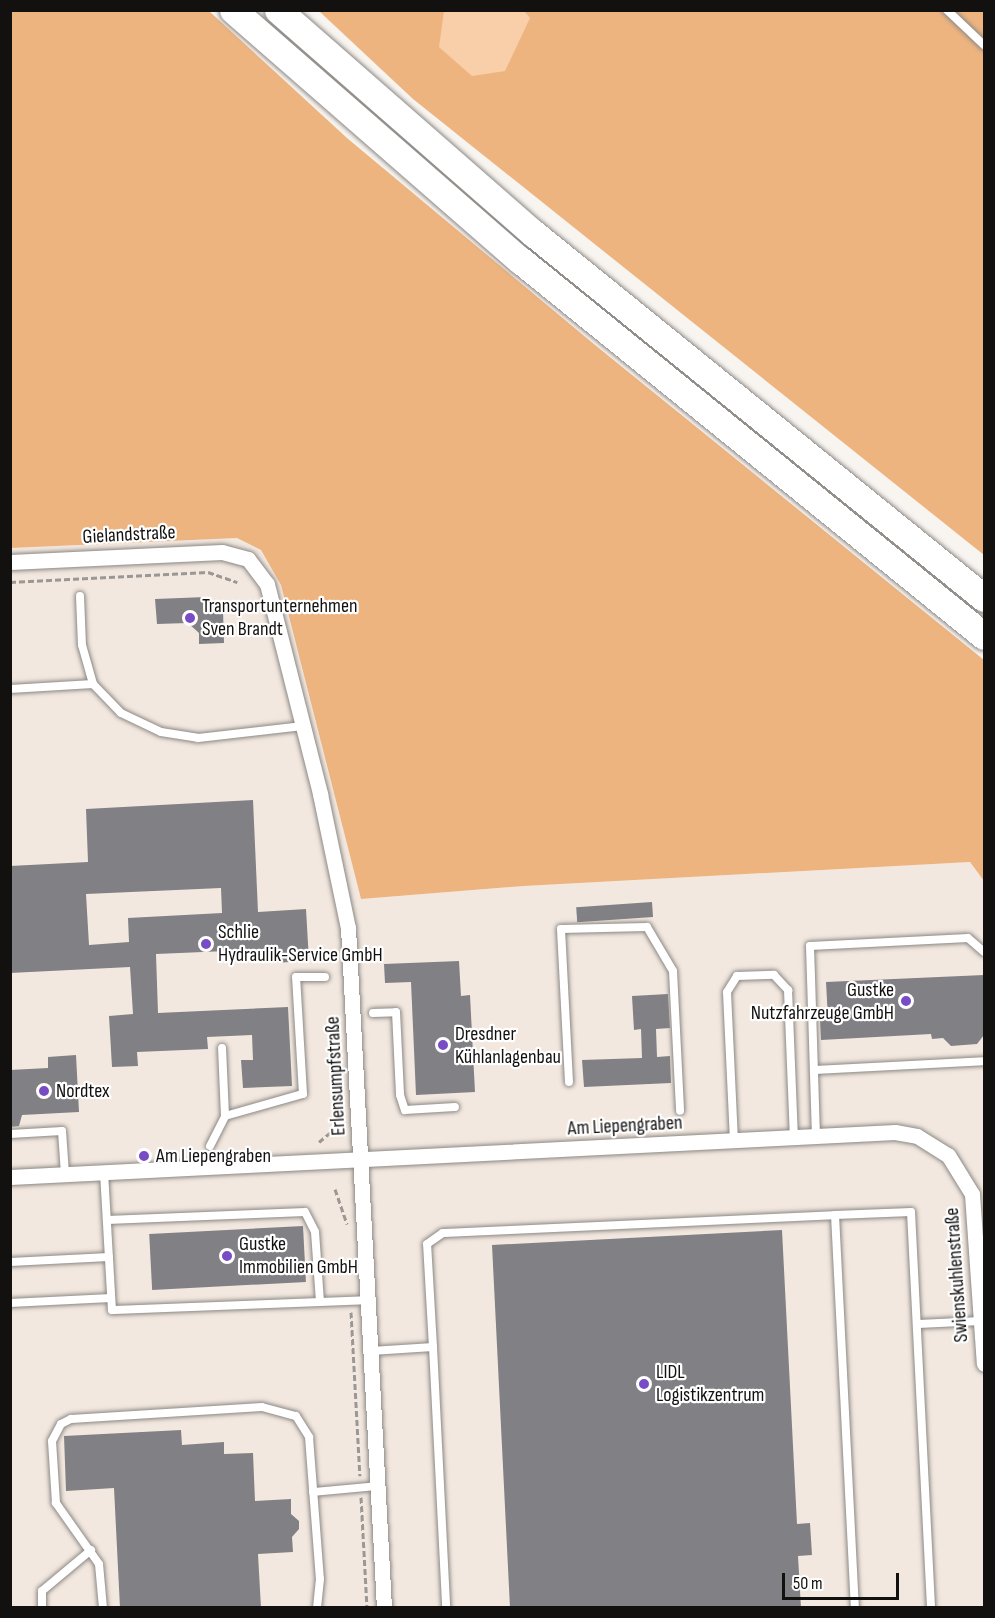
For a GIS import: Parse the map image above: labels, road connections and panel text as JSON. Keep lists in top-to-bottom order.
{
  "streets": {
    "street": [
      "Gielandstraße",
      "Erlensumpfstraße",
      "Am Liepengraben",
      "Swienskuhlenstraße"
    ]
  },
  "crossings": [
    ["Gielandstraße", "Erlensumpfstraße"],
    ["Erlensumpfstraße", "Am Liepengraben"],
    ["Am Liepengraben", "Swienskuhlenstraße"]
  ],
  "places": [
    "Transportunternehmen Sven Brandt",
    "Schlie Hydraulik-Service GmbH",
    "Gustke Nutzfahrzeuge GmbH",
    "Dresdner Kühlanlagenbau",
    "Nordtex",
    "Am Liepengraben",
    "Gustke Immobilien GmbH",
    "LIDL Logistikzentrum"
  ],
  "scale_bar": "50 m"
}
